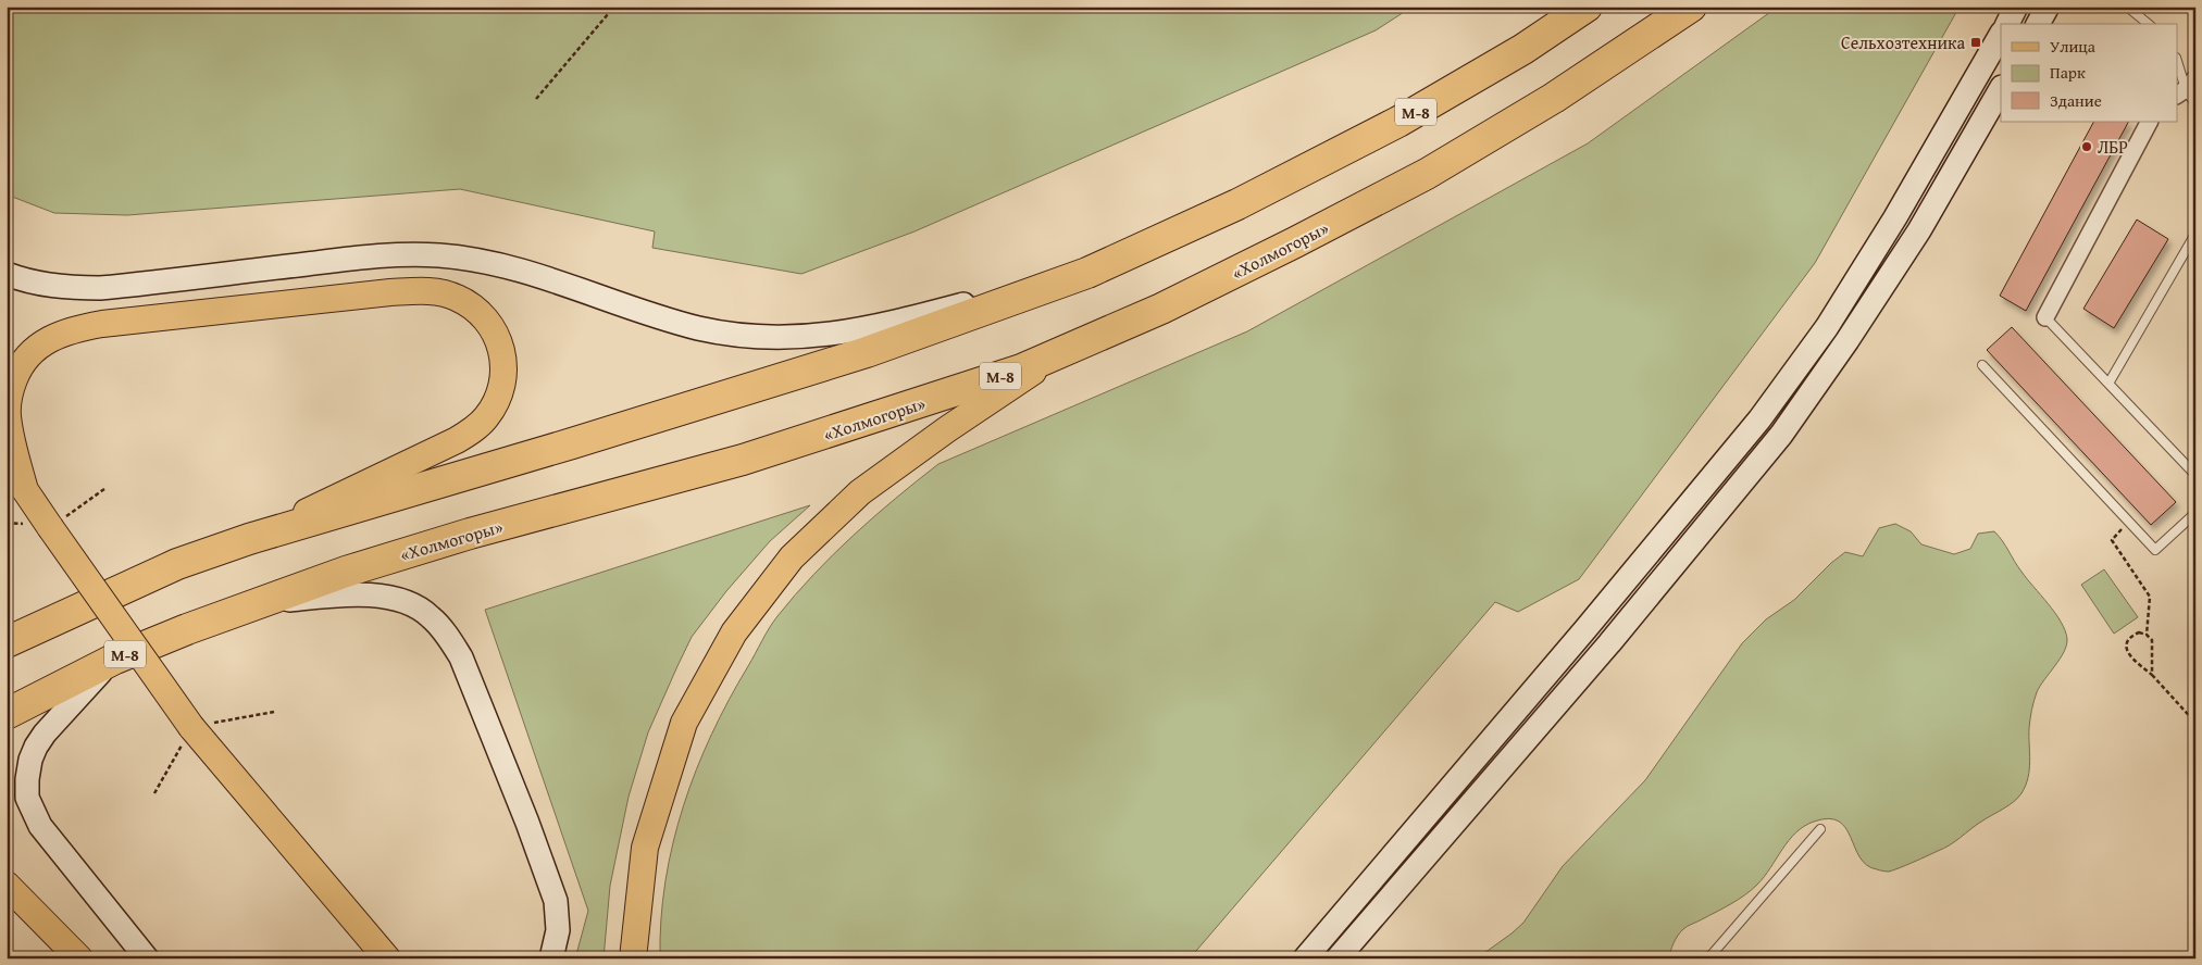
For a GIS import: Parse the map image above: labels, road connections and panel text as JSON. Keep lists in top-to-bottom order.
{
  "streets": {
    "highway": ["М-8", "«Холмогоры»"]
  },
  "places": {
    "transit": ["Сельхозтехника"],
    "other": ["ЛБР"]
  },
  "legend": ["Улица", "Парк", "Здание"]
}
